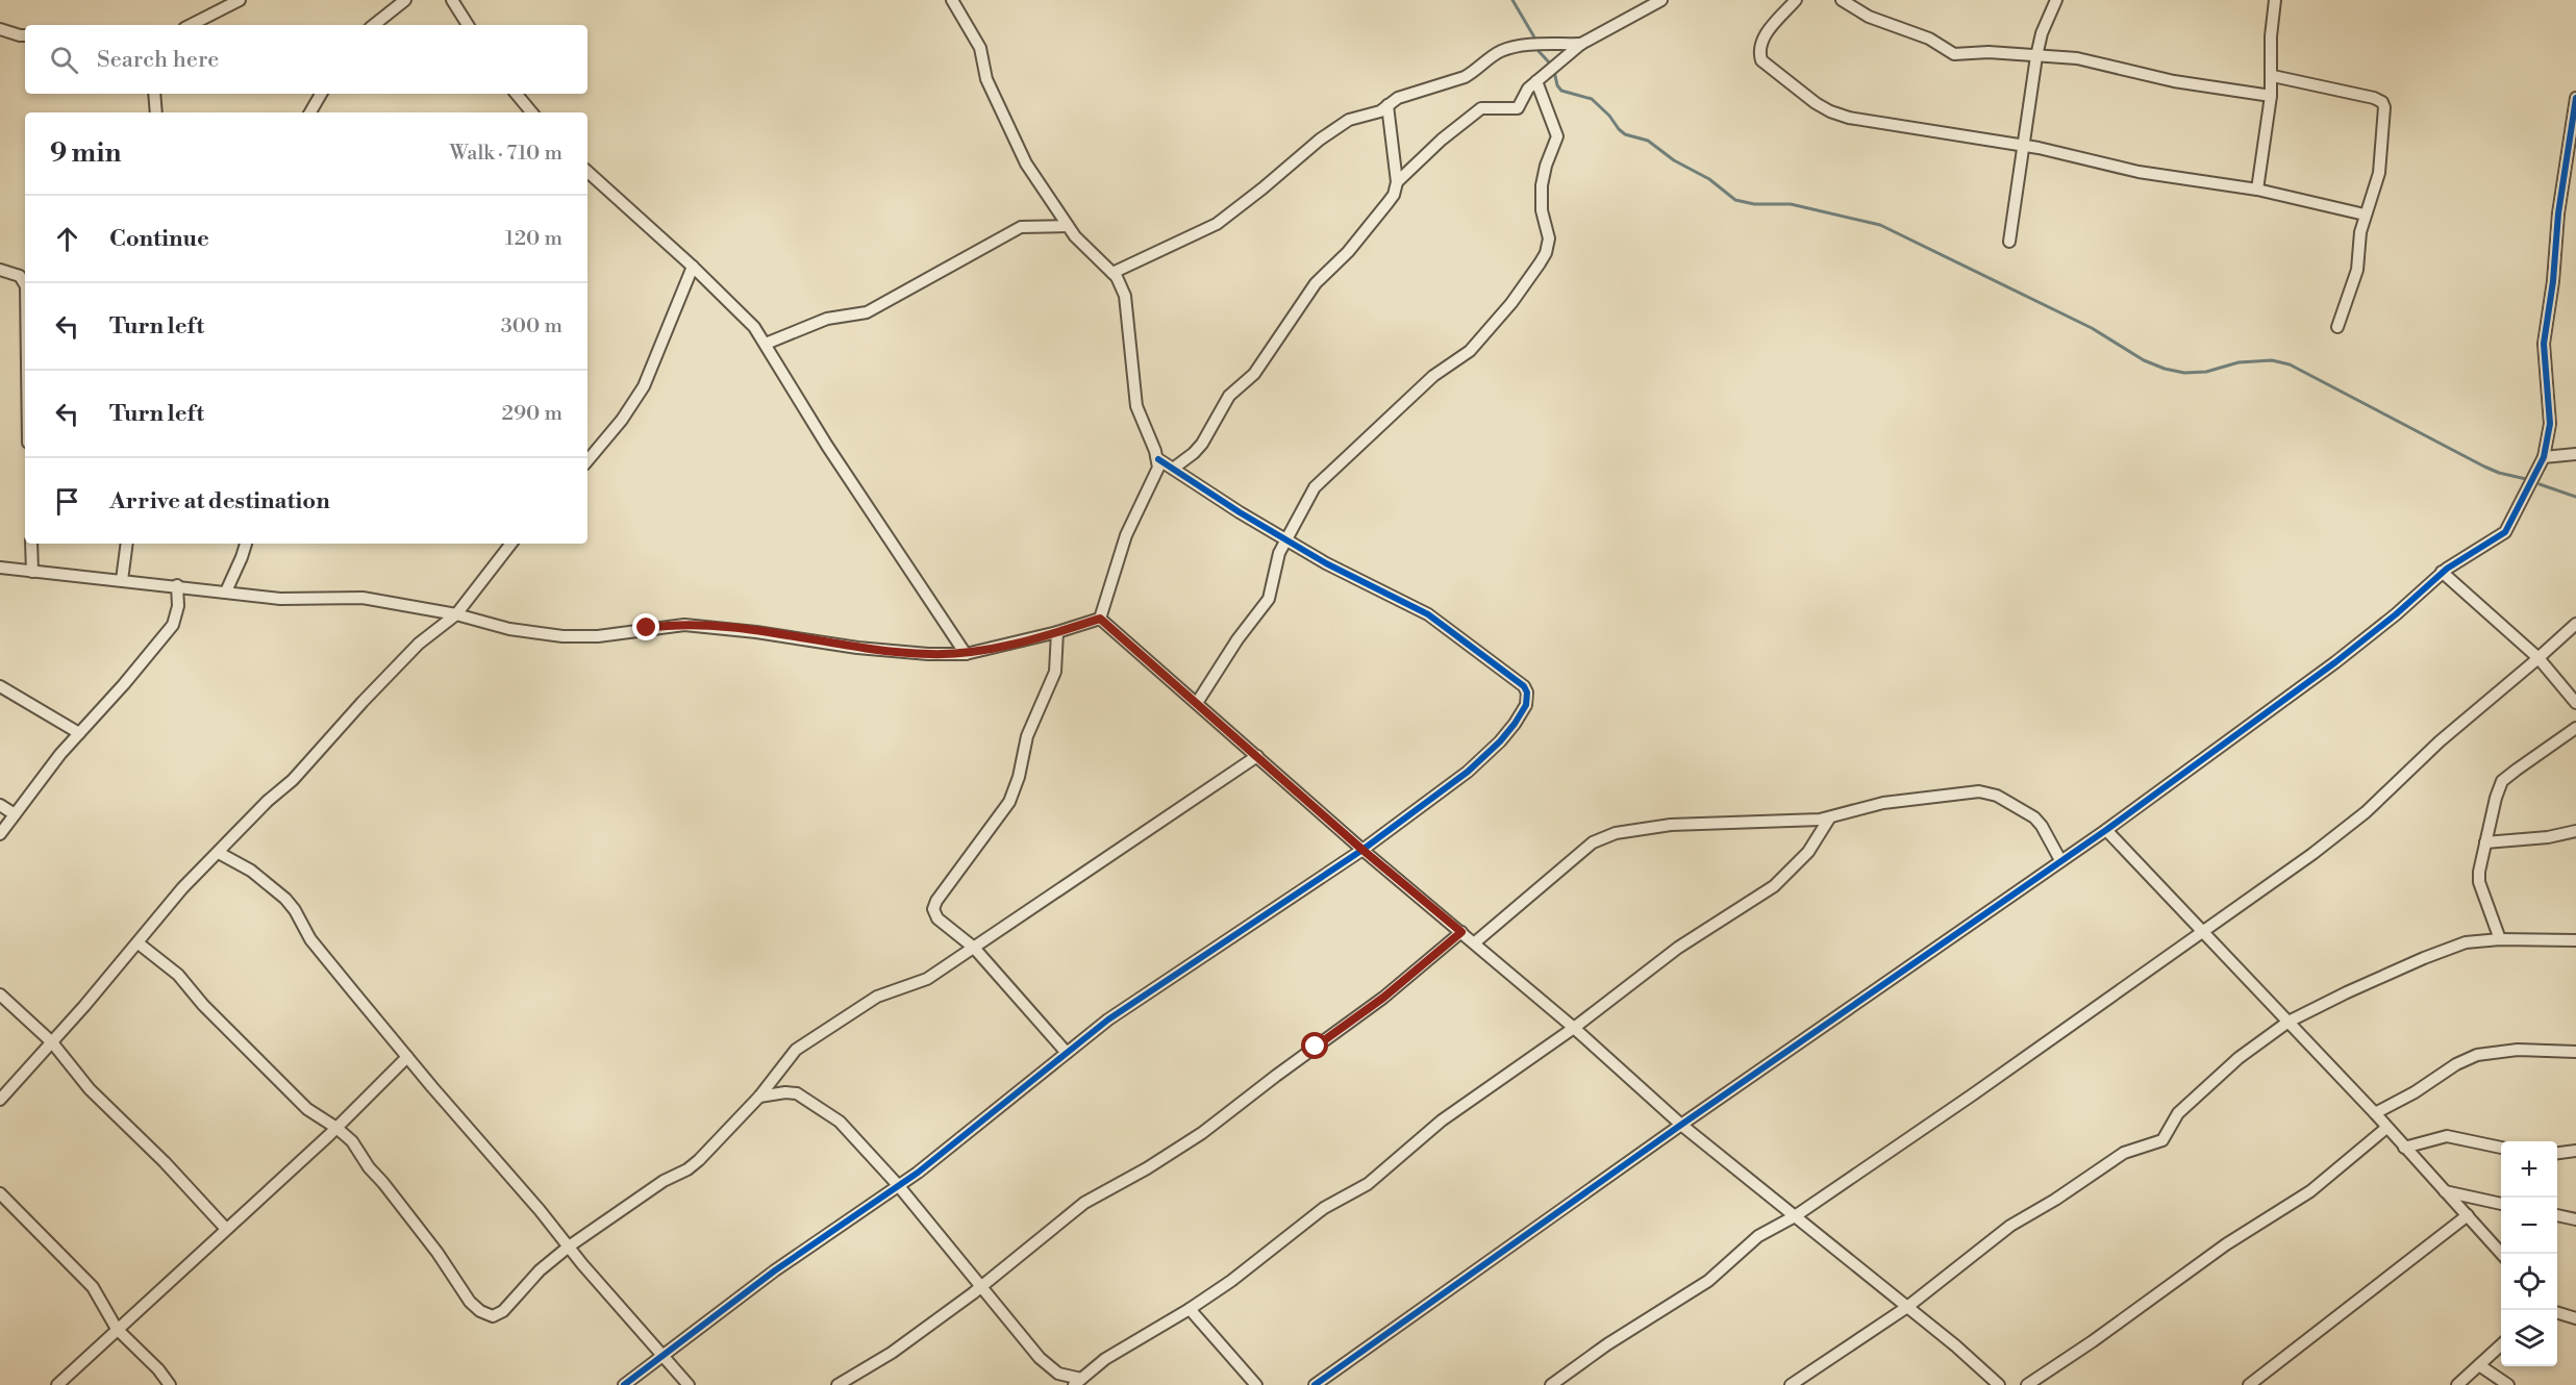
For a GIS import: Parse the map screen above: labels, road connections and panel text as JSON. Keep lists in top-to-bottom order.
{
  "page": {
    "search": "Search here",
    "heading": ["9 min", "Walk · 710 m"],
    "list": [
      ["Continue", "120 m"],
      ["Turn left", "300 m"],
      ["Turn left", "290 m"],
      "Arrive at destination"
    ],
    "map_buttons": ["+", "−"]
  }
}
